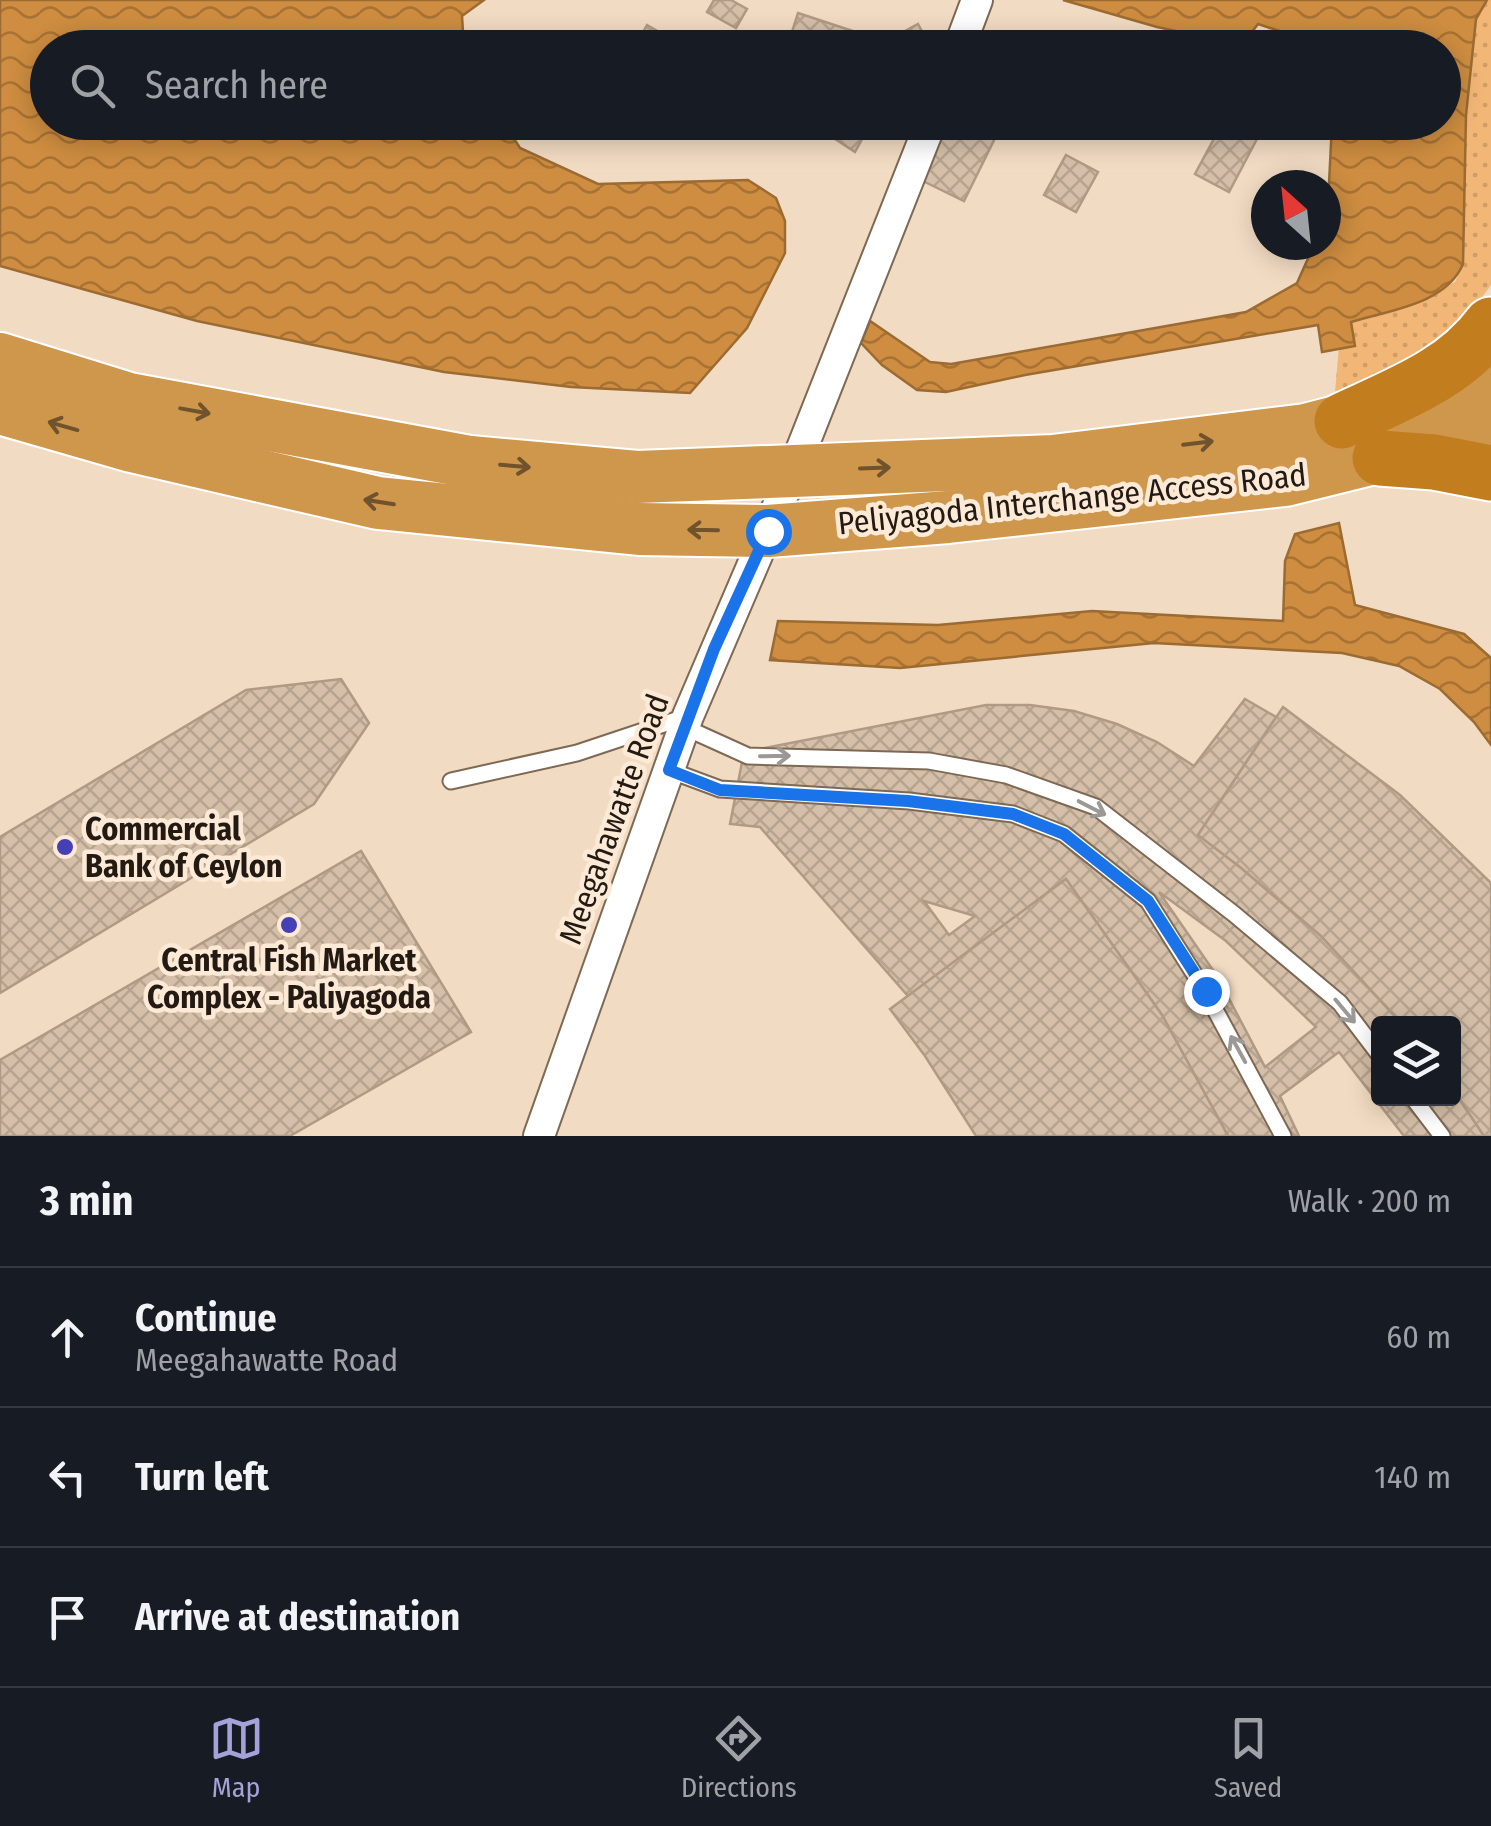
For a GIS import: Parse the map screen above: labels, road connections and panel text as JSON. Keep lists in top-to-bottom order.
{
  "streets": {
    "highway": ["Peliyagoda Interchange Access Road"],
    "street": ["Meegahawatte Road"]
  },
  "crossings": [
    ["Peliyagoda Interchange Access Road", "Meegahawatte Road"]
  ],
  "places": ["Commercial Bank of Ceylon", "Central Fish Market Complex - Paliyagoda"],
  "north": "top left",
  "page": {
    "search": "Search here",
    "heading": ["3 min", "Walk · 200 m"],
    "list": [
      ["Continue", "Meegahawatte Road", "60 m"],
      ["Turn left", "140 m"],
      "Arrive at destination"
    ],
    "nav": ["Map", "Directions", "Saved"]
  }
}
